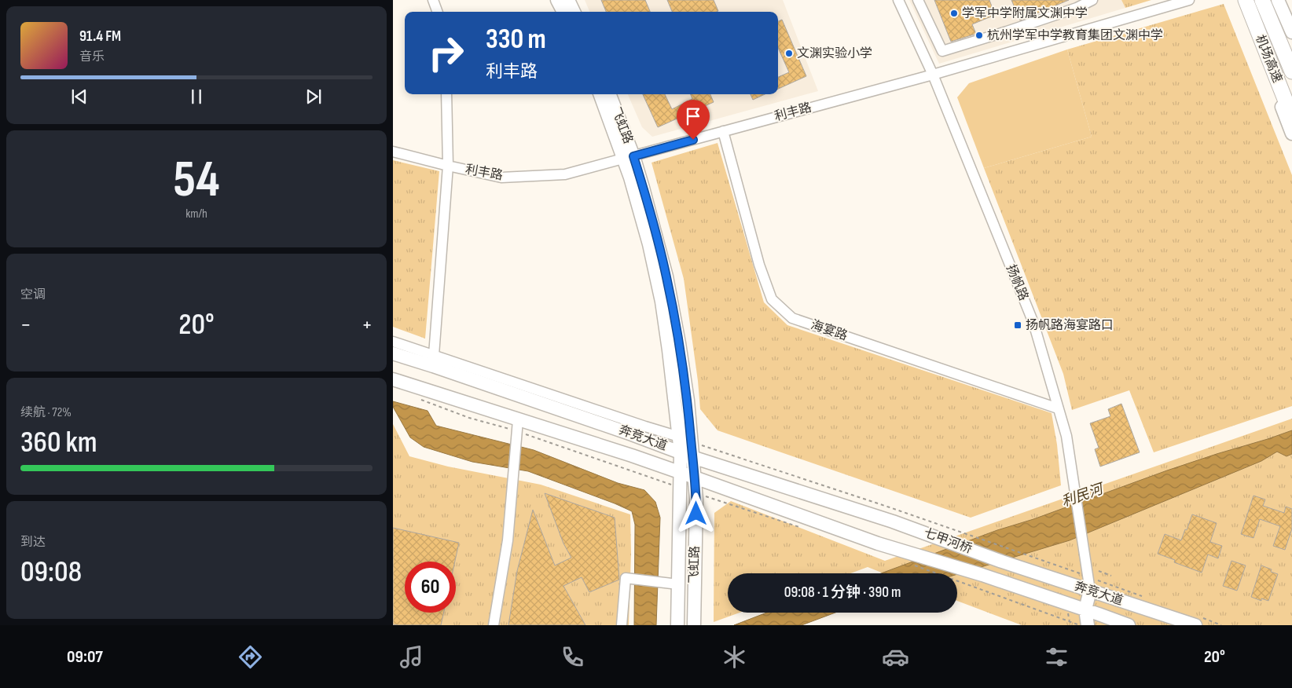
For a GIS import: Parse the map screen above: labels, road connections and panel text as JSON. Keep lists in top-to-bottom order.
{
  "streets": {
    "highway": ["机场高速"],
    "main road": [
      "飞虹路",
      "扬帆路",
      "奔竞大道",
      "七甲河桥"
    ],
    "street": ["利丰路", "海宴路"]
  },
  "crossings": [
    ["利丰路", "飞虹路"],
    ["利丰路", "扬帆路"],
    ["利丰路", "海宴路"],
    ["飞虹路", "奔竞大道"],
    ["扬帆路", "海宴路"],
    ["扬帆路", "奔竞大道"],
    ["奔竞大道", "七甲河桥"]
  ],
  "water": ["利民河"],
  "places": {
    "other": ["学军中学附属文渊中学", "杭州学军中学教育集团文渊中学", "文渊实验小学"],
    "transit": ["扬帆路海宴路口"]
  },
  "page": {
    "turn": ["330 m", "利丰路"],
    "song": ["91.4 FM", "音乐"],
    "tile": [
      ["54", "km/h"],
      "空调",
      ["续航 · 72%", "360 km"],
      ["到达", "09:08"]
    ],
    "heat": ["−", "20°", "+"],
    "limit": "60",
    "trip": "09:08 · 1 分钟 · 390 m",
    "tabs": ["09:07", "20°"]
  }
}
